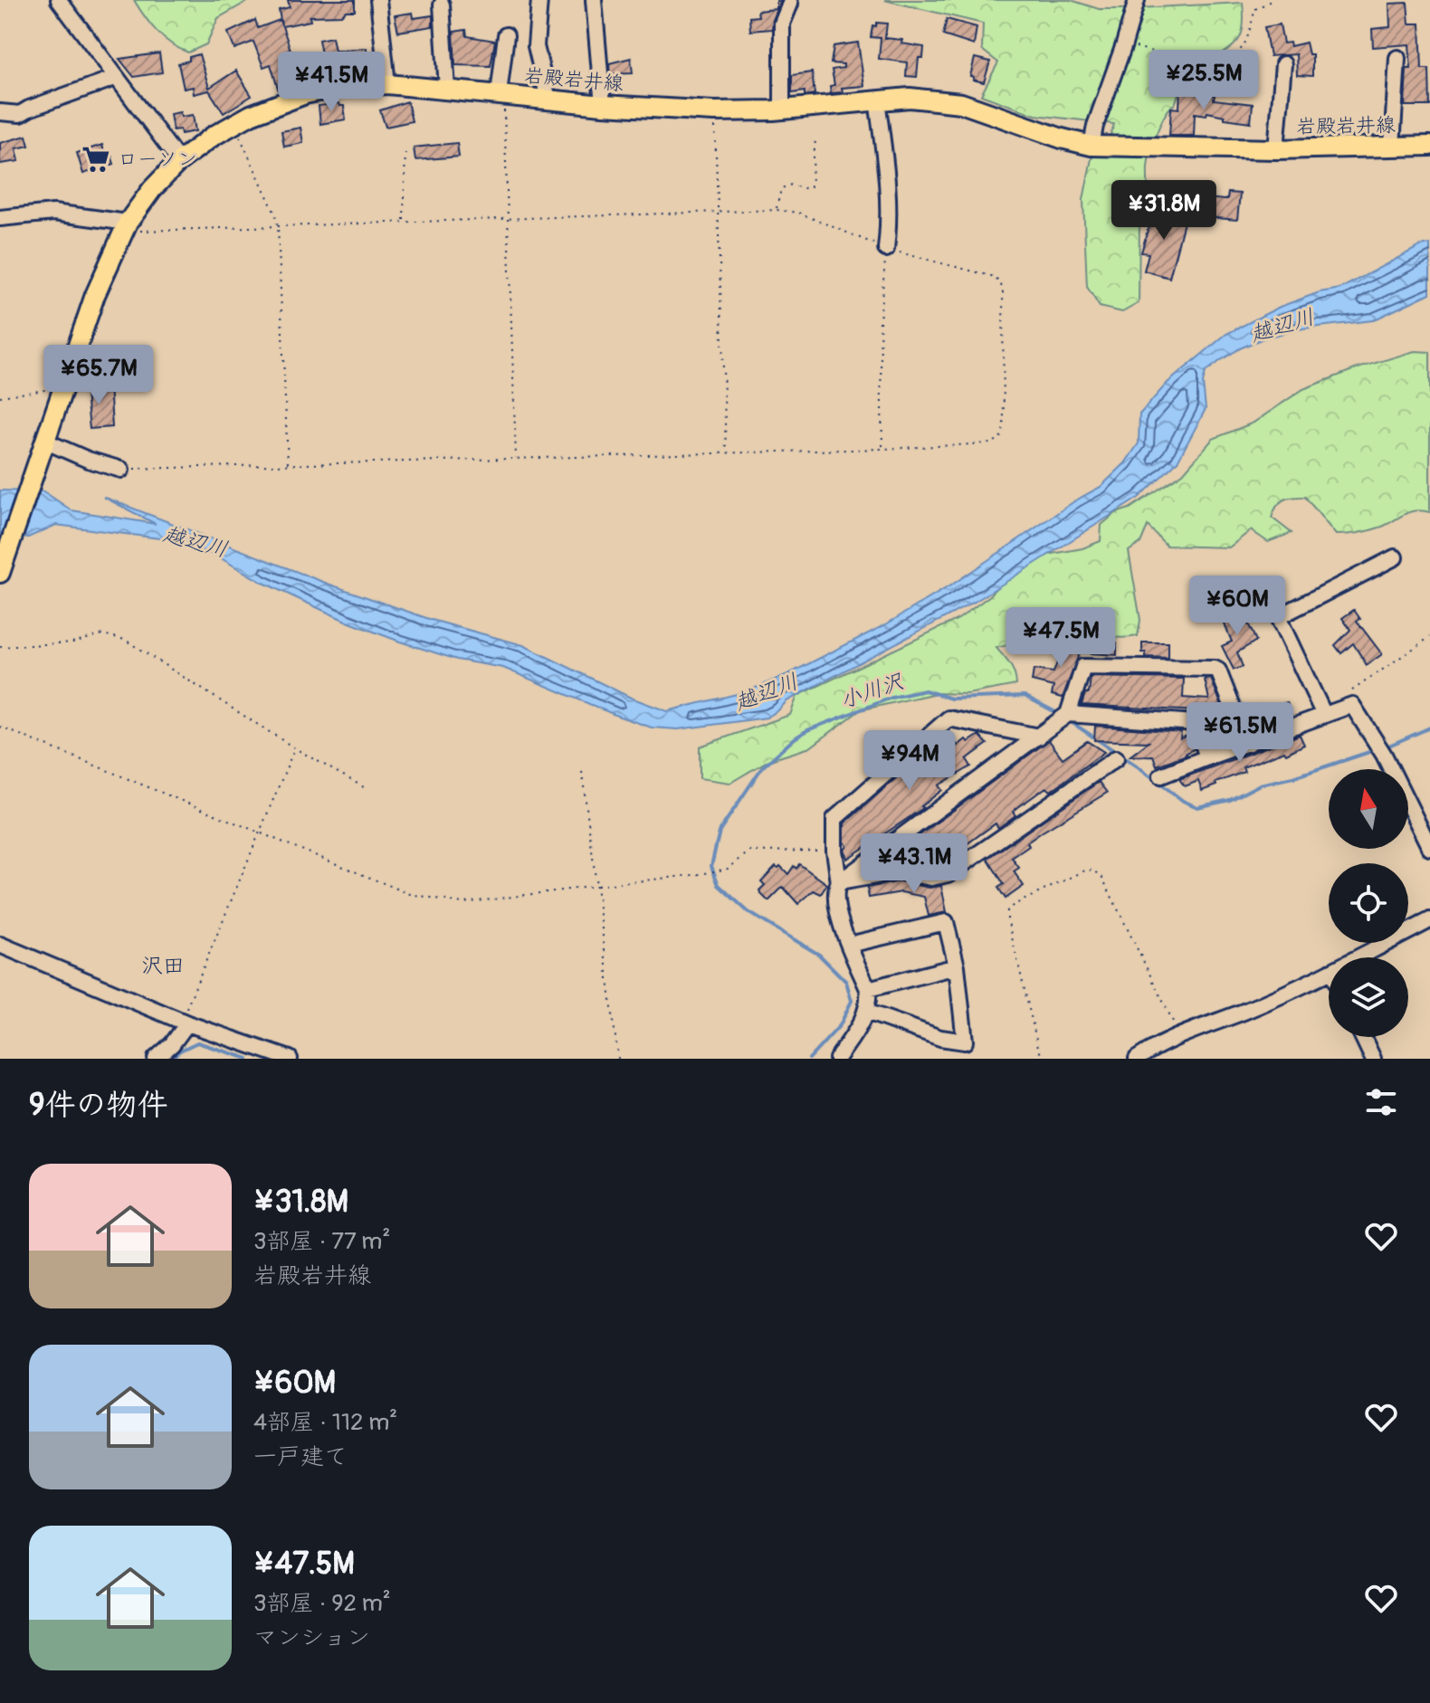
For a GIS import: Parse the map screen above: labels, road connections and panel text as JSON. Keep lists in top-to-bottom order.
{
  "streets": {
    "main road": ["岩殿岩井線"]
  },
  "districts": ["沢田"],
  "water": ["越辺川", "小川沢"],
  "places": {
    "supermarket": ["ローソン"]
  },
  "north": "top",
  "page": {
    "price": [
      "¥25.5M",
      "¥41.5M",
      "¥31.8M",
      "¥65.7M",
      "¥60M",
      "¥47.5M",
      "¥61.5M",
      "¥94M",
      "¥43.1M"
    ],
    "heading": "9件の物件",
    "list": [
      {
        "name": "¥31.8M",
        "note": "3部屋 · 77 m² · 岩殿岩井線"
      },
      {
        "name": "¥60M",
        "note": "4部屋 · 112 m² · 一戸建て"
      },
      {
        "name": "¥47.5M",
        "note": "3部屋 · 92 m² · マンション"
      }
    ]
  }
}
